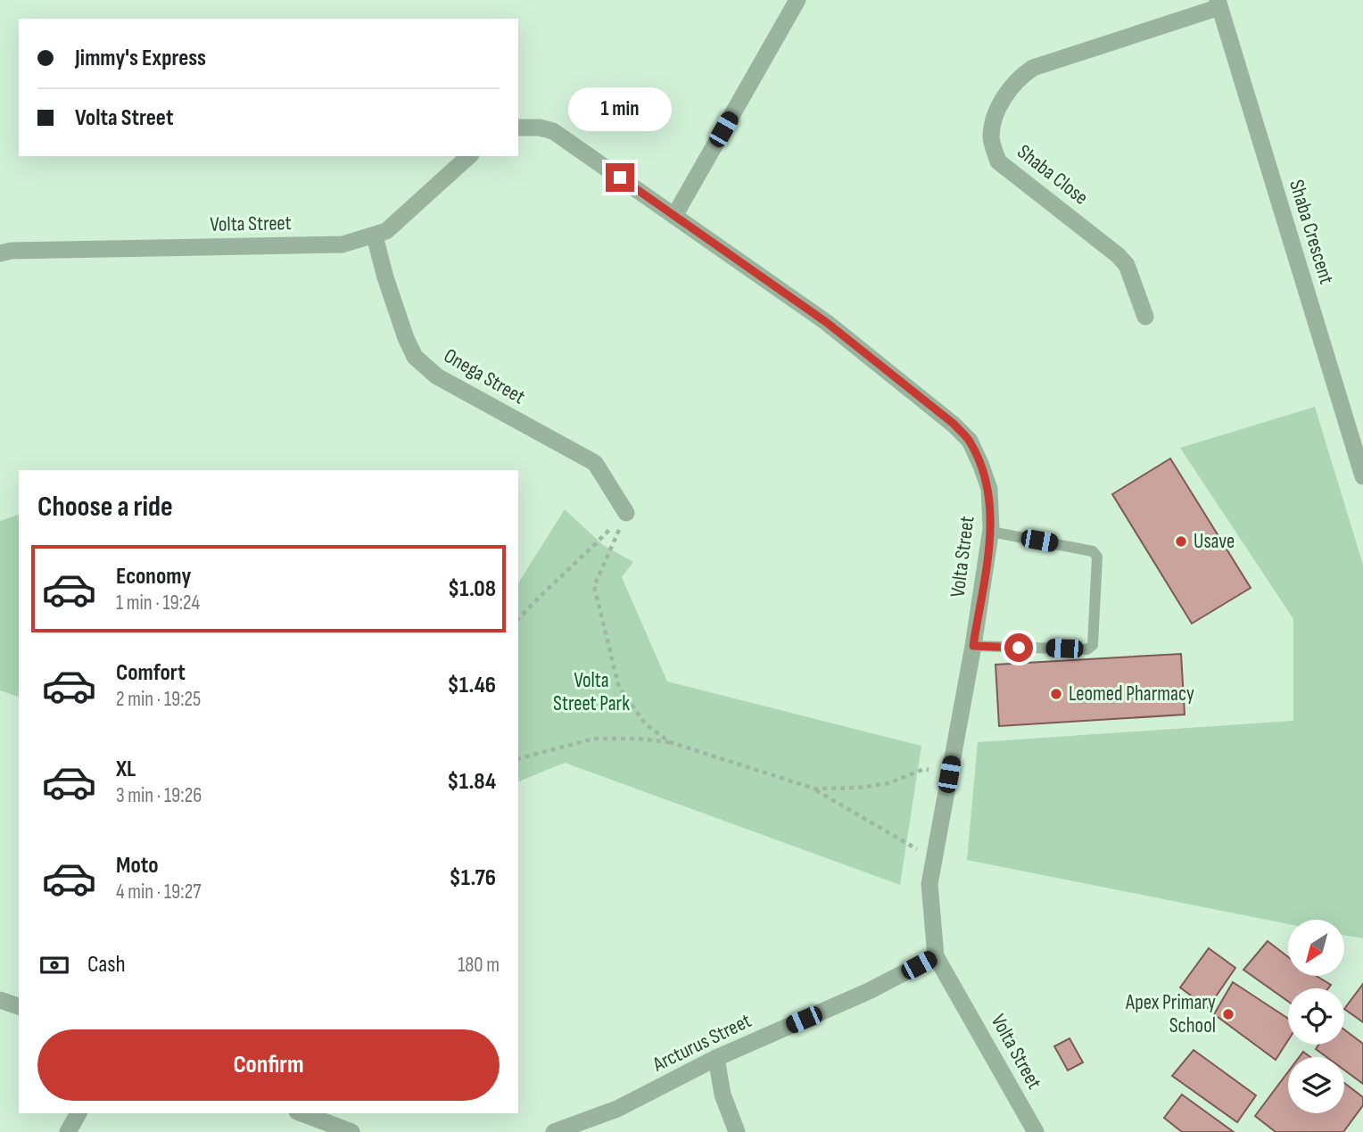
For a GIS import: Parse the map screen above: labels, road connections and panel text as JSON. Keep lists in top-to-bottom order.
{
  "streets": {
    "street": [
      "Shaba Close",
      "Volta Street",
      "Shaba Crescent",
      "Onega Street",
      "Arcturus Street"
    ]
  },
  "crossings": [
    ["Shaba Close", "Shaba Crescent"],
    ["Volta Street", "Onega Street"],
    ["Volta Street", "Arcturus Street"]
  ],
  "parks": ["Volta Street Park"],
  "places": ["Usave", "Leomed Pharmacy", "Apex Primary School"],
  "north": "bottom left",
  "page": {
    "banner": ["Jimmy's Express", "Volta Street"],
    "bubble": "1 min",
    "heading": "Choose a ride",
    "list": [
      {
        "name": "Economy",
        "note": "1 min · 19:24",
        "value": "$1.08"
      },
      {
        "name": "Comfort",
        "note": "2 min · 19:25",
        "value": "$1.46"
      },
      {
        "name": "XL",
        "note": "3 min · 19:26",
        "value": "$1.84"
      },
      {
        "name": "Moto",
        "note": "4 min · 19:27",
        "value": "$1.76"
      }
    ],
    "pay": ["Cash", "180 m"],
    "buttons": "Confirm"
  }
}
